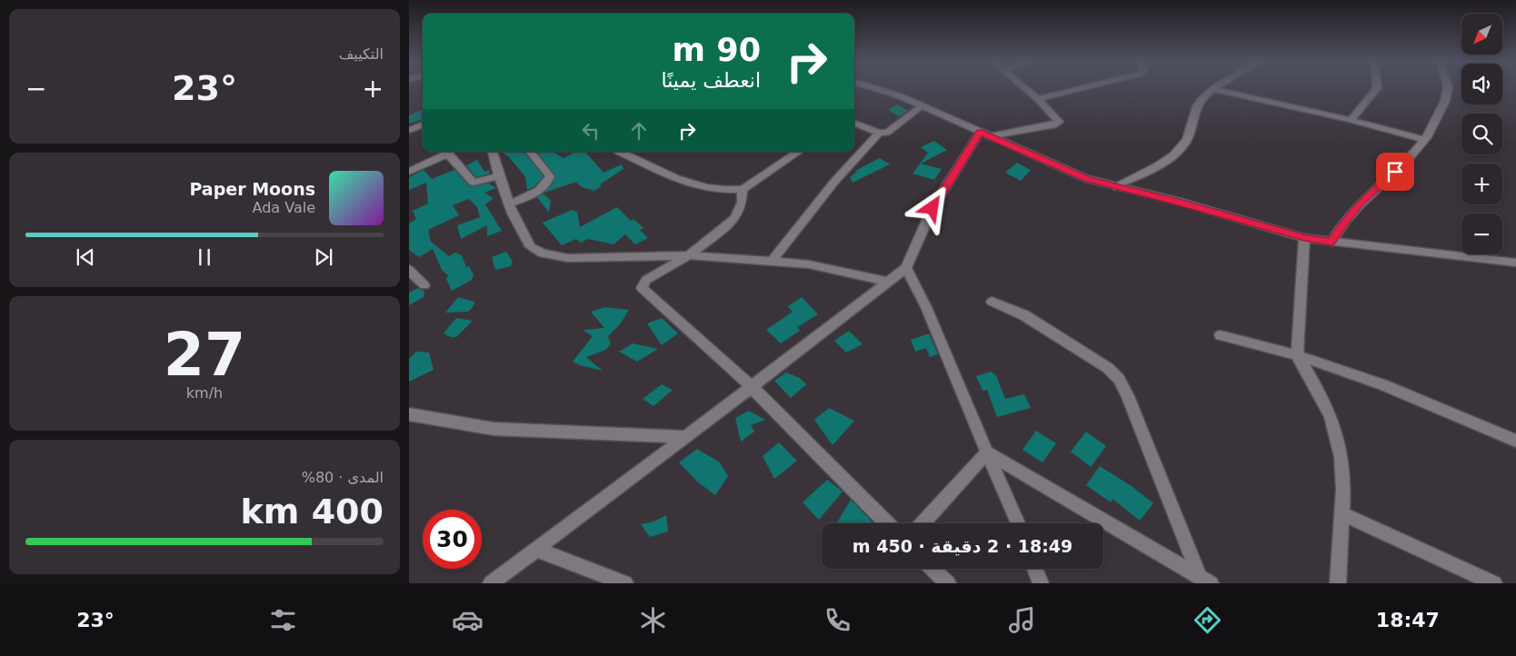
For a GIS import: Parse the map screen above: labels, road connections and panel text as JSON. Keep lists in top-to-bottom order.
{
  "north": "bottom left",
  "page": {
    "tile": [
      "التكييف",
      ["27", "km/h"],
      ["المدى · 80%", "400 km"]
    ],
    "map_buttons": ["+", "−"],
    "turn": ["90 m", "انعطف يمينًا"],
    "heat": ["−", "23°", "+"],
    "song": ["Paper Moons", "Ada Vale"],
    "limit": "30",
    "trip": "18:49 · 2 دقيقة · 450 m",
    "tabs": ["18:47", "23°"]
  }
}
